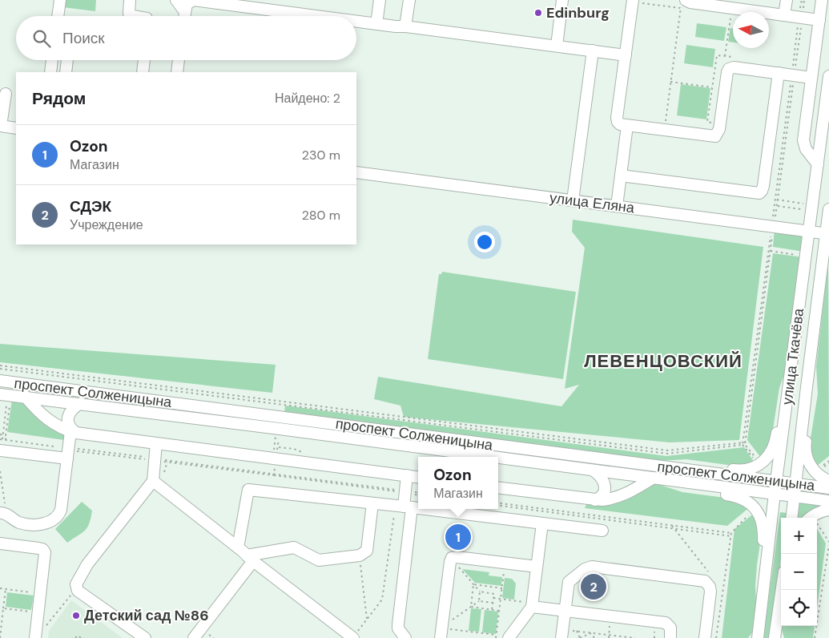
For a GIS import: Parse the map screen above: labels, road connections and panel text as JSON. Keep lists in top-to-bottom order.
{
  "streets": {
    "street": ["улица Еляна", "улица Ткачёва", "проспект Солженицына"]
  },
  "crossings": [
    ["улица Еляна", "улица Ткачёва"],
    ["улица Ткачёва", "проспект Солженицына"]
  ],
  "districts": ["ЛЕВЕНЦОВСКИЙ"],
  "places": ["Edinburg", "Детский сад №86"],
  "north": "left",
  "page": {
    "search": "Поиск",
    "heading": ["Рядом", "Найдено: 2"],
    "list": [
      {
        "mark": "1",
        "name": "Ozon",
        "note": "Магазин",
        "value": "230 m"
      },
      {
        "mark": "2",
        "name": "СДЭК",
        "note": "Учреждение",
        "value": "280 m"
      }
    ],
    "popup": ["Ozon", "Магазин"],
    "map_buttons": ["+", "−"],
    "pins": ["1", "2"]
  }
}
